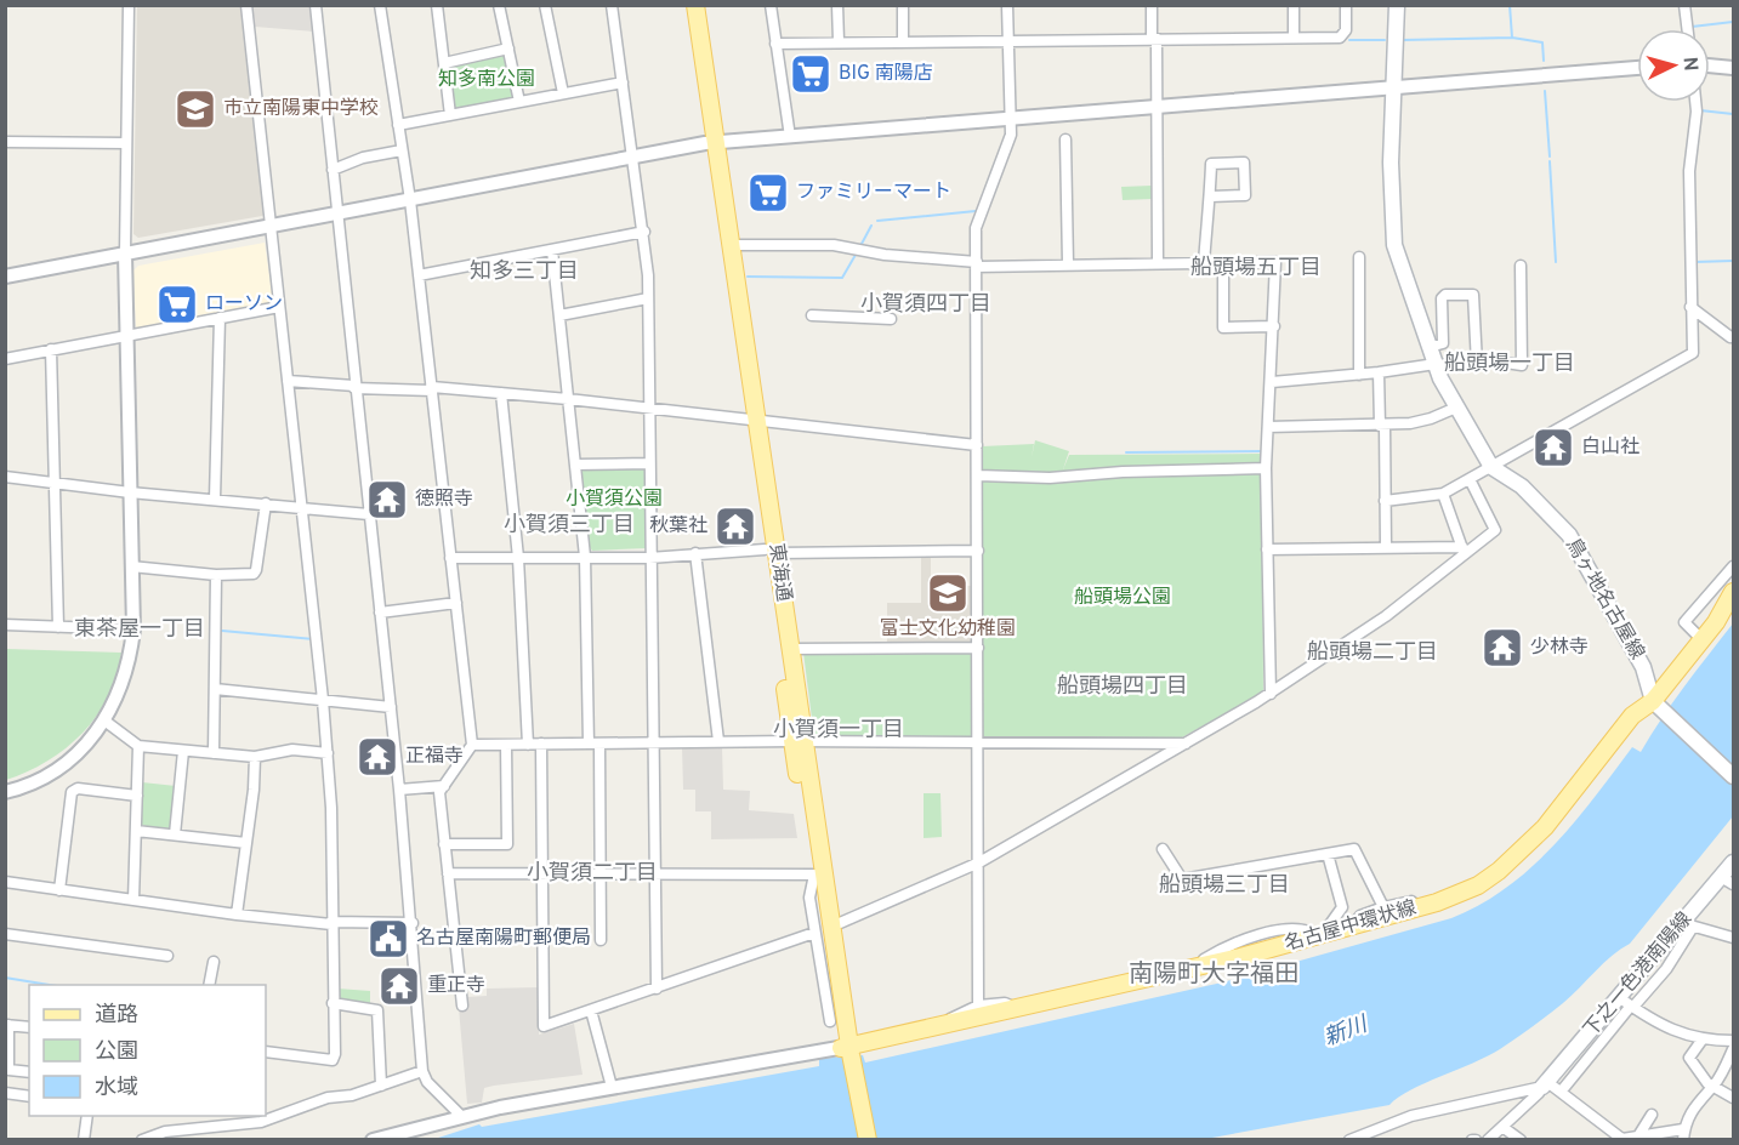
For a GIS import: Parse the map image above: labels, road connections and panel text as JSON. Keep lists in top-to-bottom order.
{
  "streets": {
    "main road": [
      "東海通",
      "鳥ヶ地名古屋線",
      "名古屋中環状線",
      "下之一色港南陽線"
    ]
  },
  "crossings": [
    ["東海通", "名古屋中環状線"],
    ["鳥ヶ地名古屋線", "名古屋中環状線"]
  ],
  "districts": [
    "船頭場五丁目",
    "知多三丁目",
    "小賀須四丁目",
    "船頭場一丁目",
    "小賀須三丁目",
    "東茶屋一丁目",
    "船頭場二丁目",
    "船頭場四丁目",
    "小賀須一丁目",
    "小賀須二丁目",
    "船頭場三丁目",
    "南陽町大字福田"
  ],
  "water": ["新川"],
  "parks": ["知多南公園", "小賀須公園", "船頭場公園"],
  "places": {
    "supermarket": ["BIG 南陽店", "ファミリーマート", "ローソン"],
    "school or university": ["市立南陽東中学校", "富士文化幼稚園"],
    "temple": [
      "白山社",
      "徳照寺",
      "秋葉社",
      "少林寺",
      "正福寺",
      "重正寺"
    ],
    "public building": ["名古屋南陽町郵便局"]
  },
  "legend": ["道路", "公園", "水域"],
  "north": "right"
}
